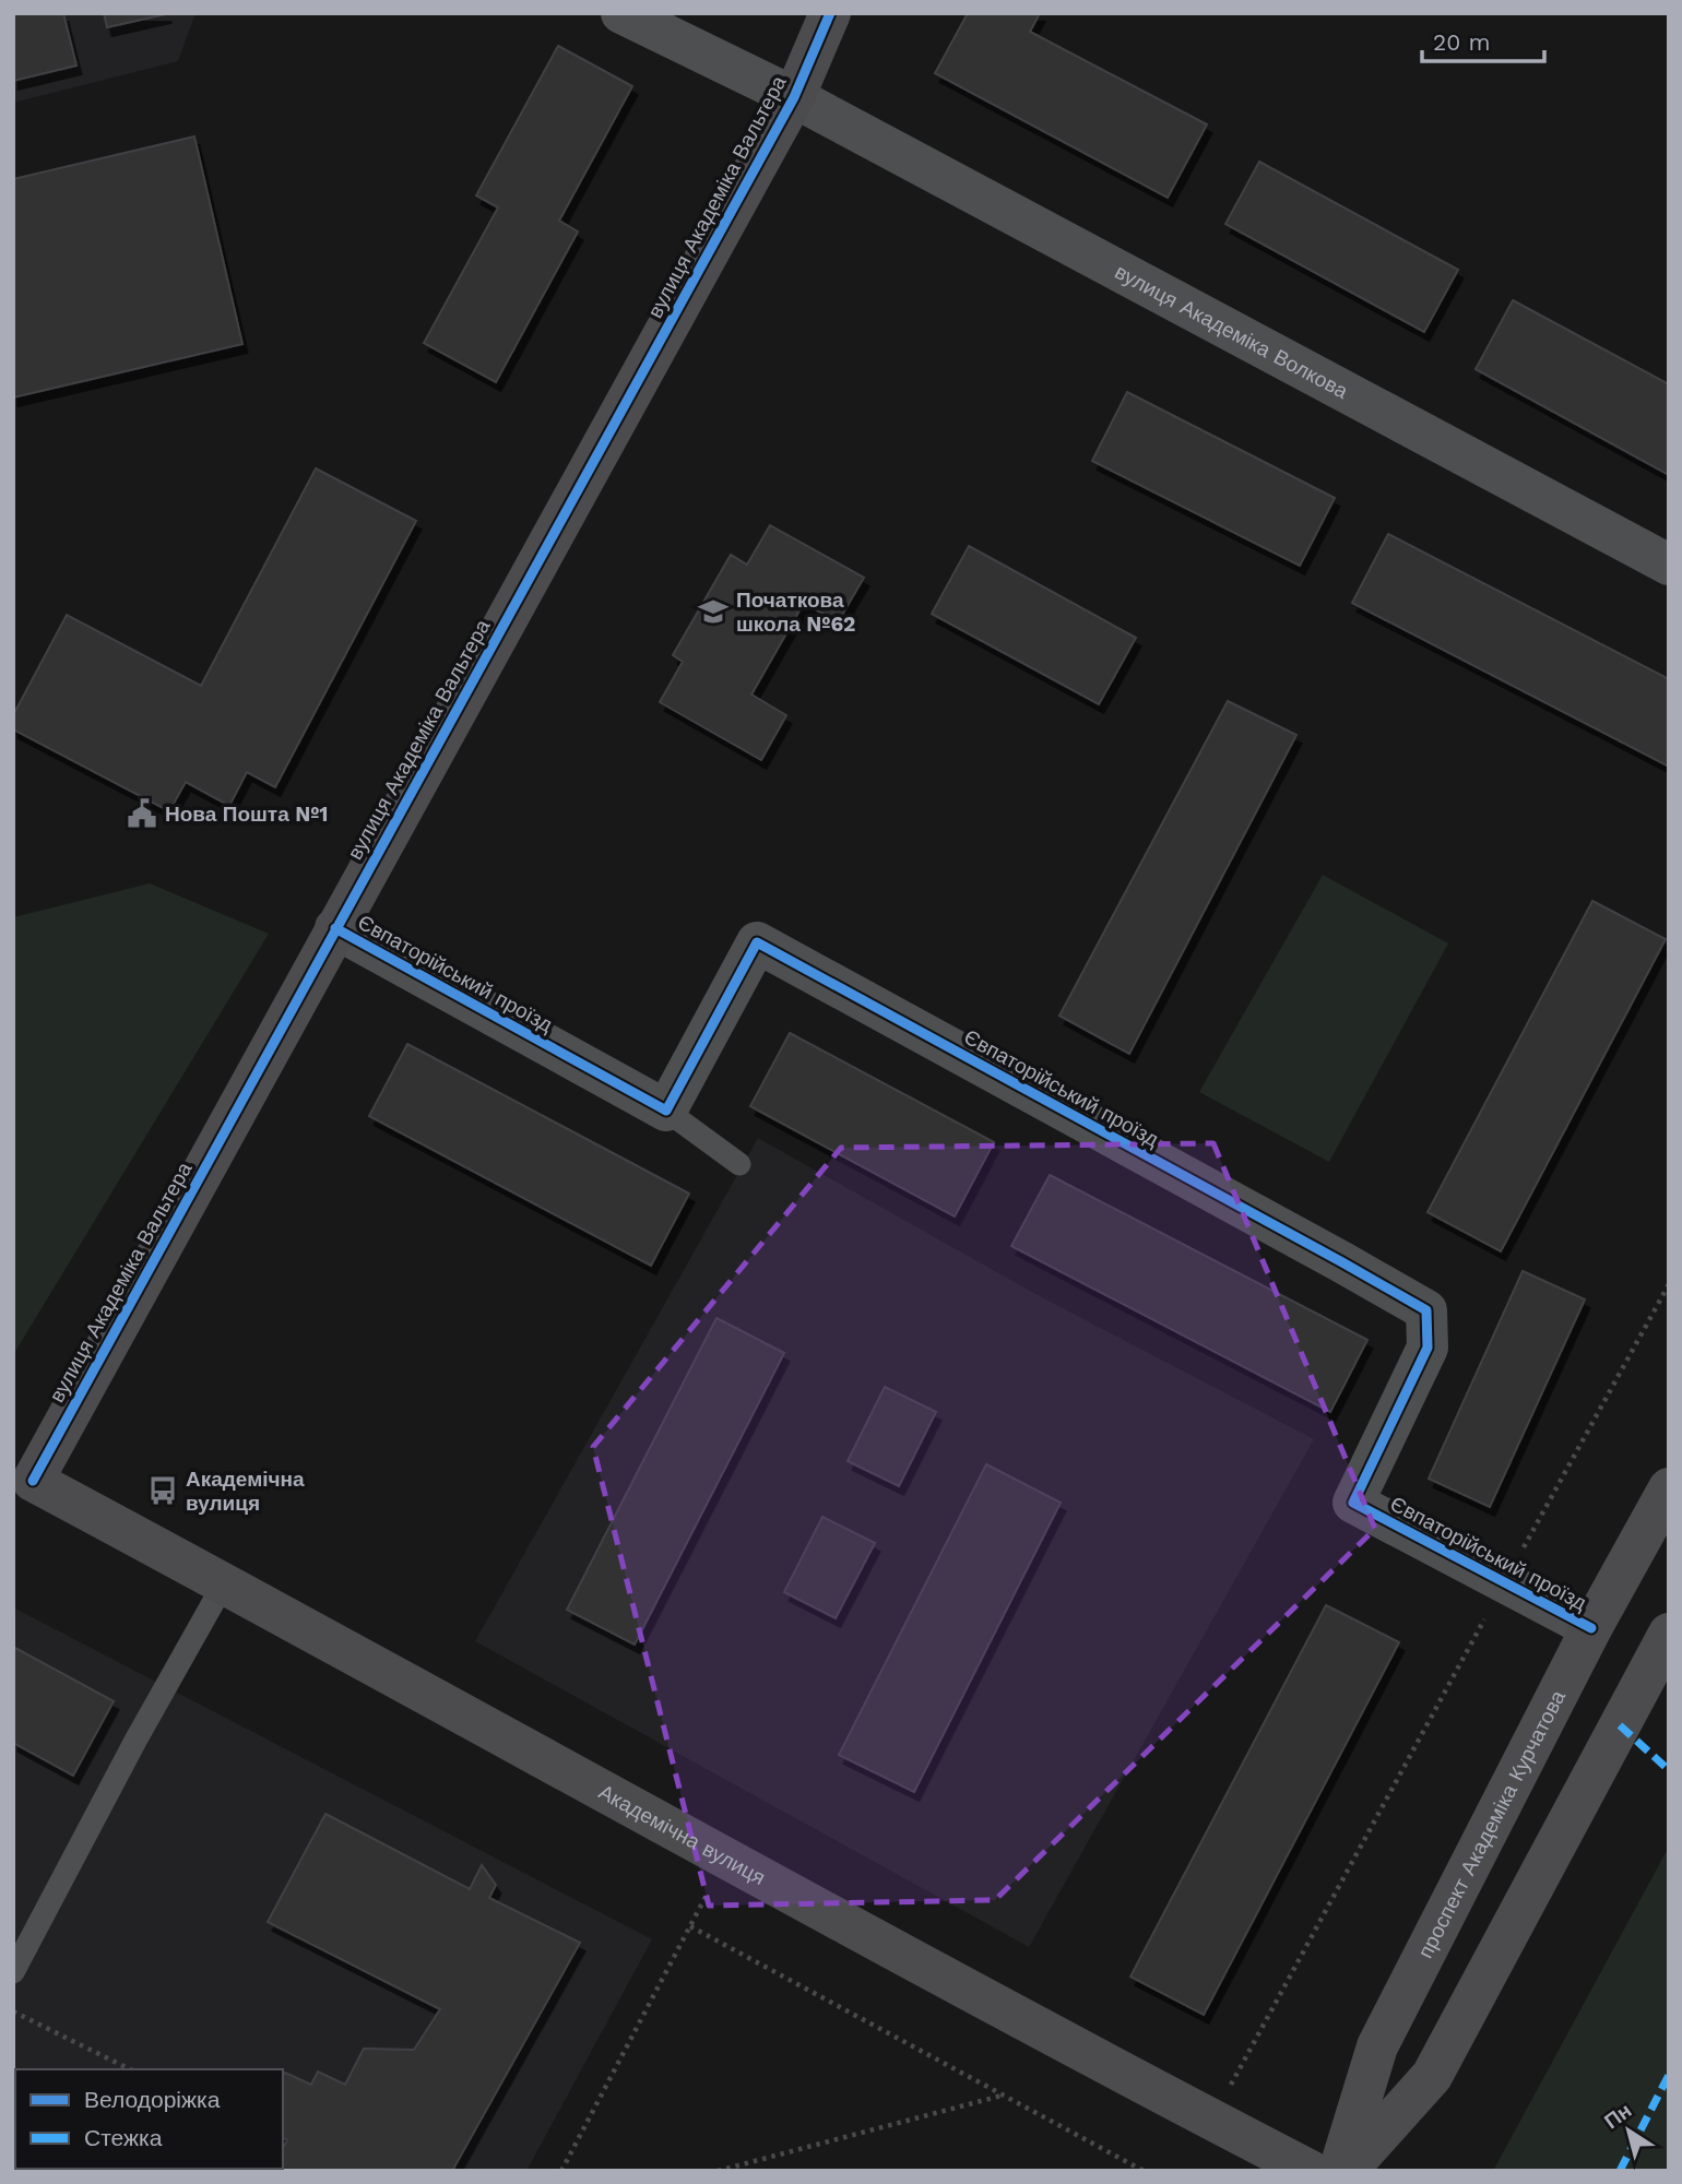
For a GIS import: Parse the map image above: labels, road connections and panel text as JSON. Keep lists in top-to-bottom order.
{
  "streets": {
    "street": [
      "вулиця Академіка Вальтера",
      "вулиця Академіка Волкова",
      "Євпаторійський проїзд",
      "проспект Академіка Курчатова",
      "Академічна вулиця"
    ]
  },
  "crossings": [
    ["вулиця Академіка Вальтера", "вулиця Академіка Волкова"],
    ["вулиця Академіка Вальтера", "Євпаторійський проїзд"],
    ["вулиця Академіка Вальтера", "Академічна вулиця"],
    ["Євпаторійський проїзд", "проспект Академіка Курчатова"]
  ],
  "places": {
    "school or university": ["Початкова школа №62"],
    "public building": ["Нова Пошта №1"],
    "bus stop": ["Академічна вулиця"]
  },
  "legend": ["Велодоріжка", "Стежка"],
  "scale_bar": "20 m",
  "north": "top left"
}
